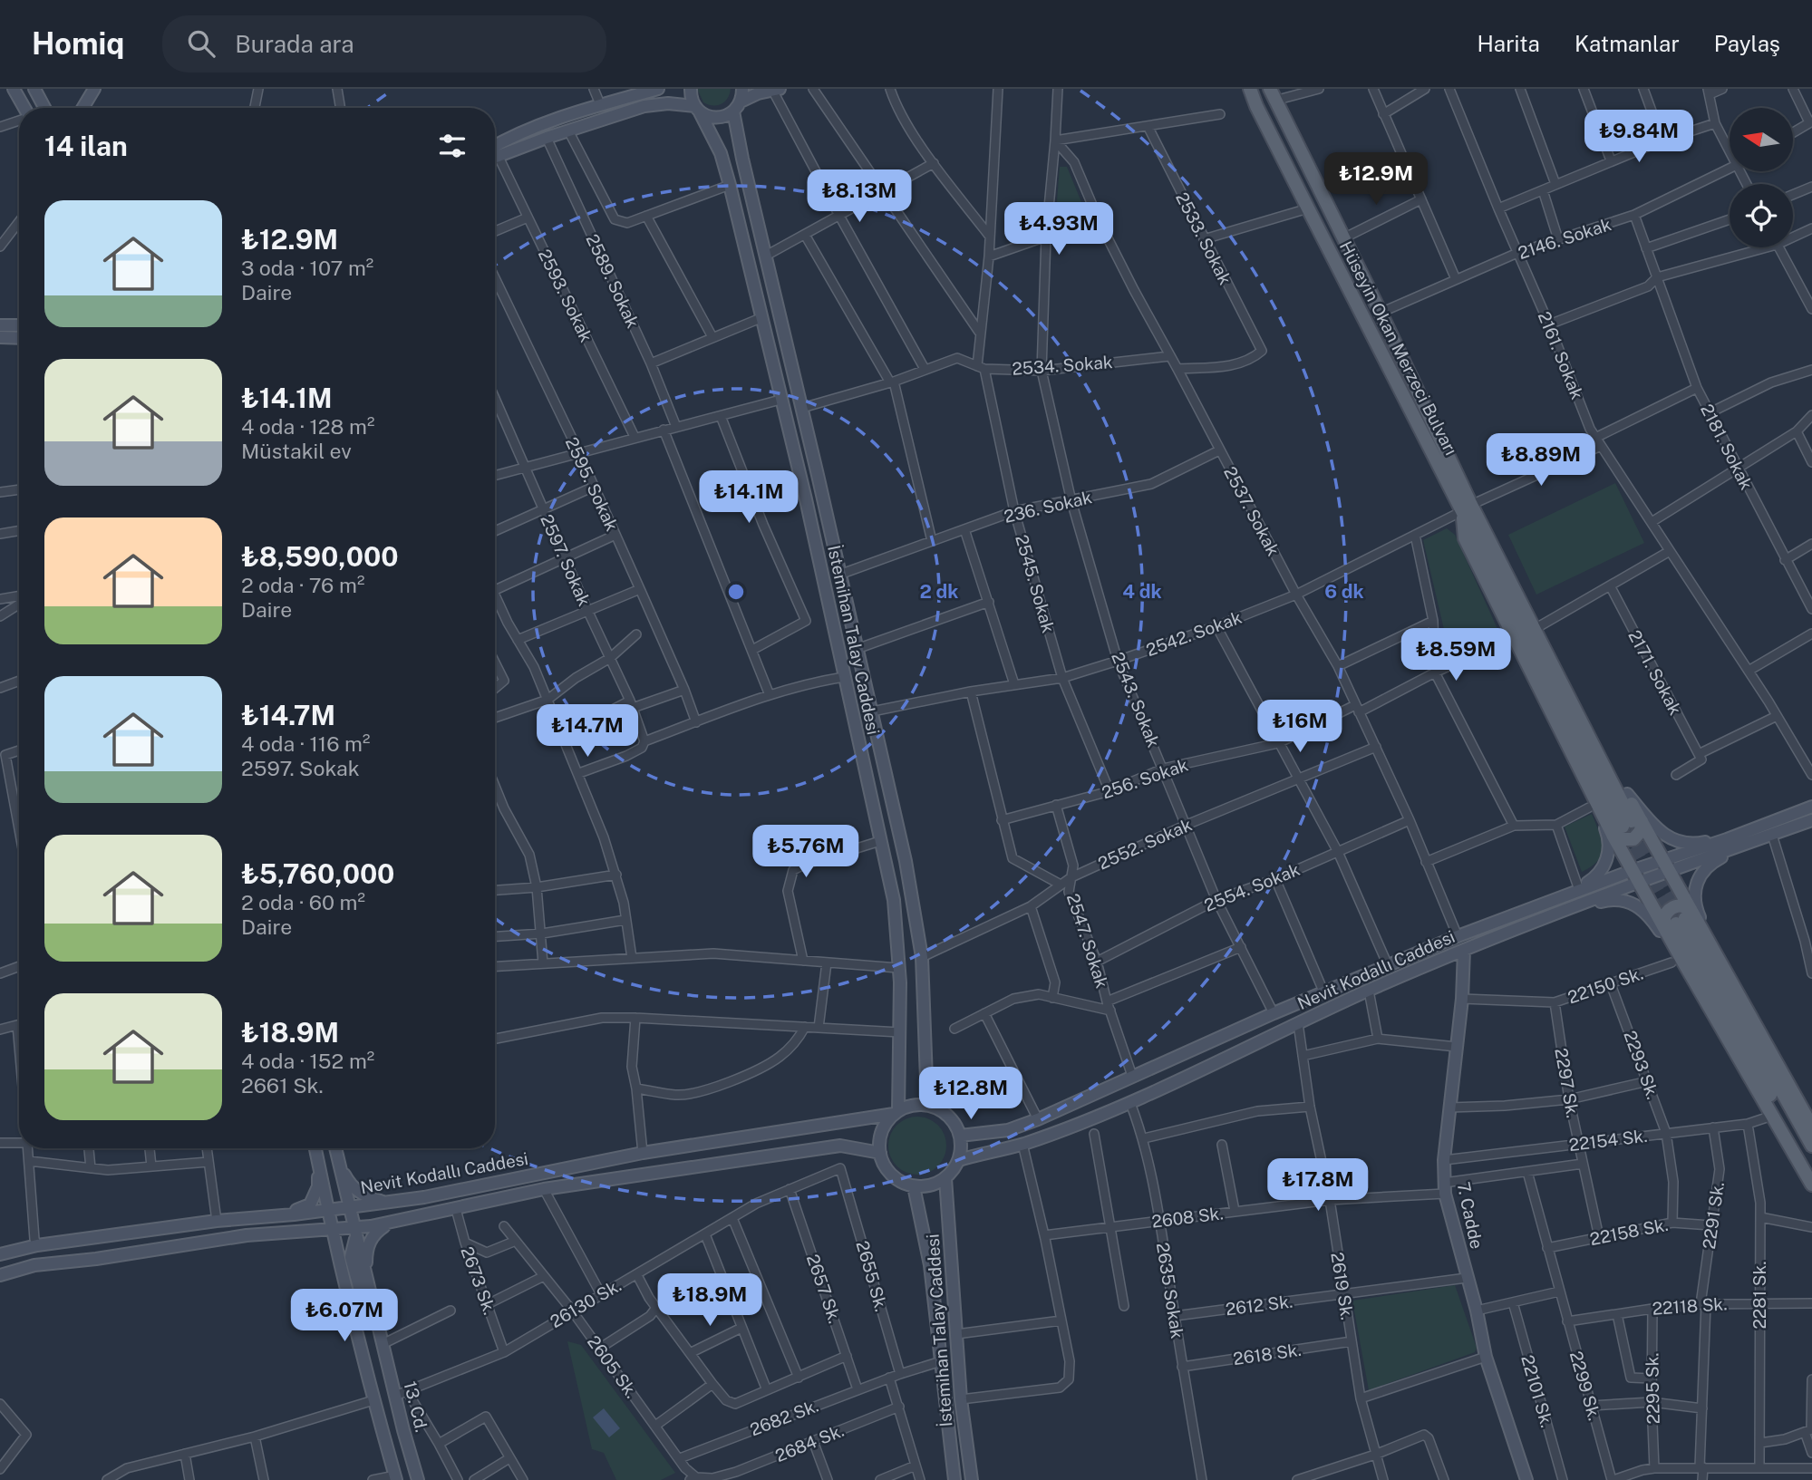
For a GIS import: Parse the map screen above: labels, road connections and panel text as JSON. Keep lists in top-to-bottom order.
{
  "streets": {
    "main road": [
      "Hüseyin Okan Merzeci Bulvarı",
      "İstemihan Talay Caddesi",
      "Nevit Kodallı Caddesi",
      "7. Cadde",
      "13. Cd."
    ],
    "street": [
      "2533. Sokak",
      "2146. Sokak",
      "2589. Sokak",
      "2593. Sokak",
      "2161. Sokak",
      "2534. Sokak",
      "2181. Sokak",
      "2595. Sokak",
      "236. Sokak",
      "2537. Sokak",
      "2597. Sokak",
      "2545. Sokak",
      "2542. Sokak",
      "2171. Sokak",
      "2543. Sokak",
      "256. Sokak",
      "2552. Sokak",
      "2554. Sokak",
      "2547. Sokak",
      "22150 Sk.",
      "2293 Sk.",
      "2297 Sk.",
      "22154 Sk.",
      "2291 Sk.",
      "2608 Sk.",
      "22158 Sk.",
      "2655 Sk.",
      "2673 Sk.",
      "2619 Sk.",
      "2657 Sk.",
      "2635 Sokak",
      "2281 Sk.",
      "26130 Sk.",
      "2612 Sk.",
      "22118 Sk.",
      "2618 Sk.",
      "2605 Sk.",
      "2299 Sk.",
      "2295 Sk.",
      "22101 Sk.",
      "2682 Sk.",
      "2684 Sk."
    ]
  },
  "crossings": [
    ["2533. Sokak", "2537. Sokak"],
    ["2146. Sokak", "Hüseyin Okan Merzeci Bulvarı"],
    ["2146. Sokak", "2161. Sokak"],
    ["2146. Sokak", "2181. Sokak"],
    ["Hüseyin Okan Merzeci Bulvarı", "2542. Sokak"],
    ["2161. Sokak", "2542. Sokak"],
    ["2534. Sokak", "2537. Sokak"],
    ["2534. Sokak", "2545. Sokak"],
    ["2534. Sokak", "2543. Sokak"],
    ["236. Sokak", "2537. Sokak"],
    ["236. Sokak", "2545. Sokak"],
    ["236. Sokak", "İstemihan Talay Caddesi"],
    ["236. Sokak", "2543. Sokak"],
    ["2537. Sokak", "2542. Sokak"],
    ["2537. Sokak", "2543. Sokak"],
    ["2537. Sokak", "256. Sokak"],
    ["2537. Sokak", "2552. Sokak"],
    ["2537. Sokak", "2554. Sokak"],
    ["2537. Sokak", "Nevit Kodallı Caddesi"],
    ["2545. Sokak", "2542. Sokak"],
    ["2545. Sokak", "256. Sokak"],
    ["2542. Sokak", "İstemihan Talay Caddesi"],
    ["2542. Sokak", "2543. Sokak"],
    ["İstemihan Talay Caddesi", "2552. Sokak"],
    ["İstemihan Talay Caddesi", "Nevit Kodallı Caddesi"],
    ["2543. Sokak", "256. Sokak"],
    ["2543. Sokak", "2552. Sokak"],
    ["2543. Sokak", "2554. Sokak"],
    ["2543. Sokak", "Nevit Kodallı Caddesi"],
    ["256. Sokak", "2547. Sokak"],
    ["2552. Sokak", "2547. Sokak"],
    ["2554. Sokak", "2547. Sokak"],
    ["2547. Sokak", "Nevit Kodallı Caddesi"],
    ["Nevit Kodallı Caddesi", "7. Cadde"],
    ["Nevit Kodallı Caddesi", "2619 Sk."],
    ["Nevit Kodallı Caddesi", "2635 Sokak"],
    ["Nevit Kodallı Caddesi", "13. Cd."],
    ["22150 Sk.", "2293 Sk."],
    ["22150 Sk.", "2297 Sk."],
    ["22150 Sk.", "7. Cadde"],
    ["2293 Sk.", "22154 Sk."],
    ["2293 Sk.", "22158 Sk."],
    ["2297 Sk.", "22154 Sk."],
    ["2297 Sk.", "2608 Sk."],
    ["2297 Sk.", "22158 Sk."],
    ["22154 Sk.", "7. Cadde"],
    ["22154 Sk.", "2291 Sk."],
    ["22154 Sk.", "2281 Sk."],
    ["7. Cadde", "2608 Sk."],
    ["7. Cadde", "2612 Sk."],
    ["2291 Sk.", "22158 Sk."],
    ["2291 Sk.", "22118 Sk."],
    ["2608 Sk.", "2619 Sk."],
    ["2608 Sk.", "2635 Sokak"],
    ["2608 Sk.", "2299 Sk."],
    ["22158 Sk.", "2299 Sk."],
    ["2655 Sk.", "26130 Sk."],
    ["2673 Sk.", "26130 Sk."],
    ["2619 Sk.", "2612 Sk."],
    ["2619 Sk.", "2618 Sk."],
    ["2657 Sk.", "26130 Sk."],
    ["2657 Sk.", "2682 Sk."],
    ["2635 Sokak", "2612 Sk."],
    ["2635 Sokak", "2618 Sk."],
    ["2281 Sk.", "22118 Sk."],
    ["26130 Sk.", "2605 Sk."],
    ["26130 Sk.", "13. Cd."],
    ["22118 Sk.", "2299 Sk."],
    ["22118 Sk.", "2295 Sk."],
    ["2605 Sk.", "2682 Sk."],
    ["2605 Sk.", "2684 Sk."]
  ],
  "north": "left",
  "page": {
    "header": "Homiq",
    "search": "Burada ara",
    "nav": ["Harita", "Katmanlar", "Paylaş"],
    "heading": "14 ilan",
    "price": [
      "₺9.84M",
      "₺12.9M",
      "₺8.13M",
      "₺4.93M",
      "₺8.89M",
      "₺14.1M",
      "₺8.59M",
      "₺16M",
      "₺14.7M",
      "₺5.76M",
      "₺12.8M",
      "₺17.8M",
      "₺18.9M",
      "₺6.07M"
    ],
    "list": [
      {
        "name": "₺12.9M",
        "note": "3 oda · 107 m² · Daire"
      },
      {
        "name": "₺14.1M",
        "note": "4 oda · 128 m² · Müstakil ev"
      },
      {
        "name": "₺8,590,000",
        "note": "2 oda · 76 m² · Daire"
      },
      {
        "name": "₺14.7M",
        "note": "4 oda · 116 m² · 2597. Sokak"
      },
      {
        "name": "₺5,760,000",
        "note": "2 oda · 60 m² · Daire"
      },
      {
        "name": "₺18.9M",
        "note": "4 oda · 152 m² · 2661 Sk."
      }
    ]
  },
  "rings": ["2 dk", "4 dk", "6 dk"]
}
